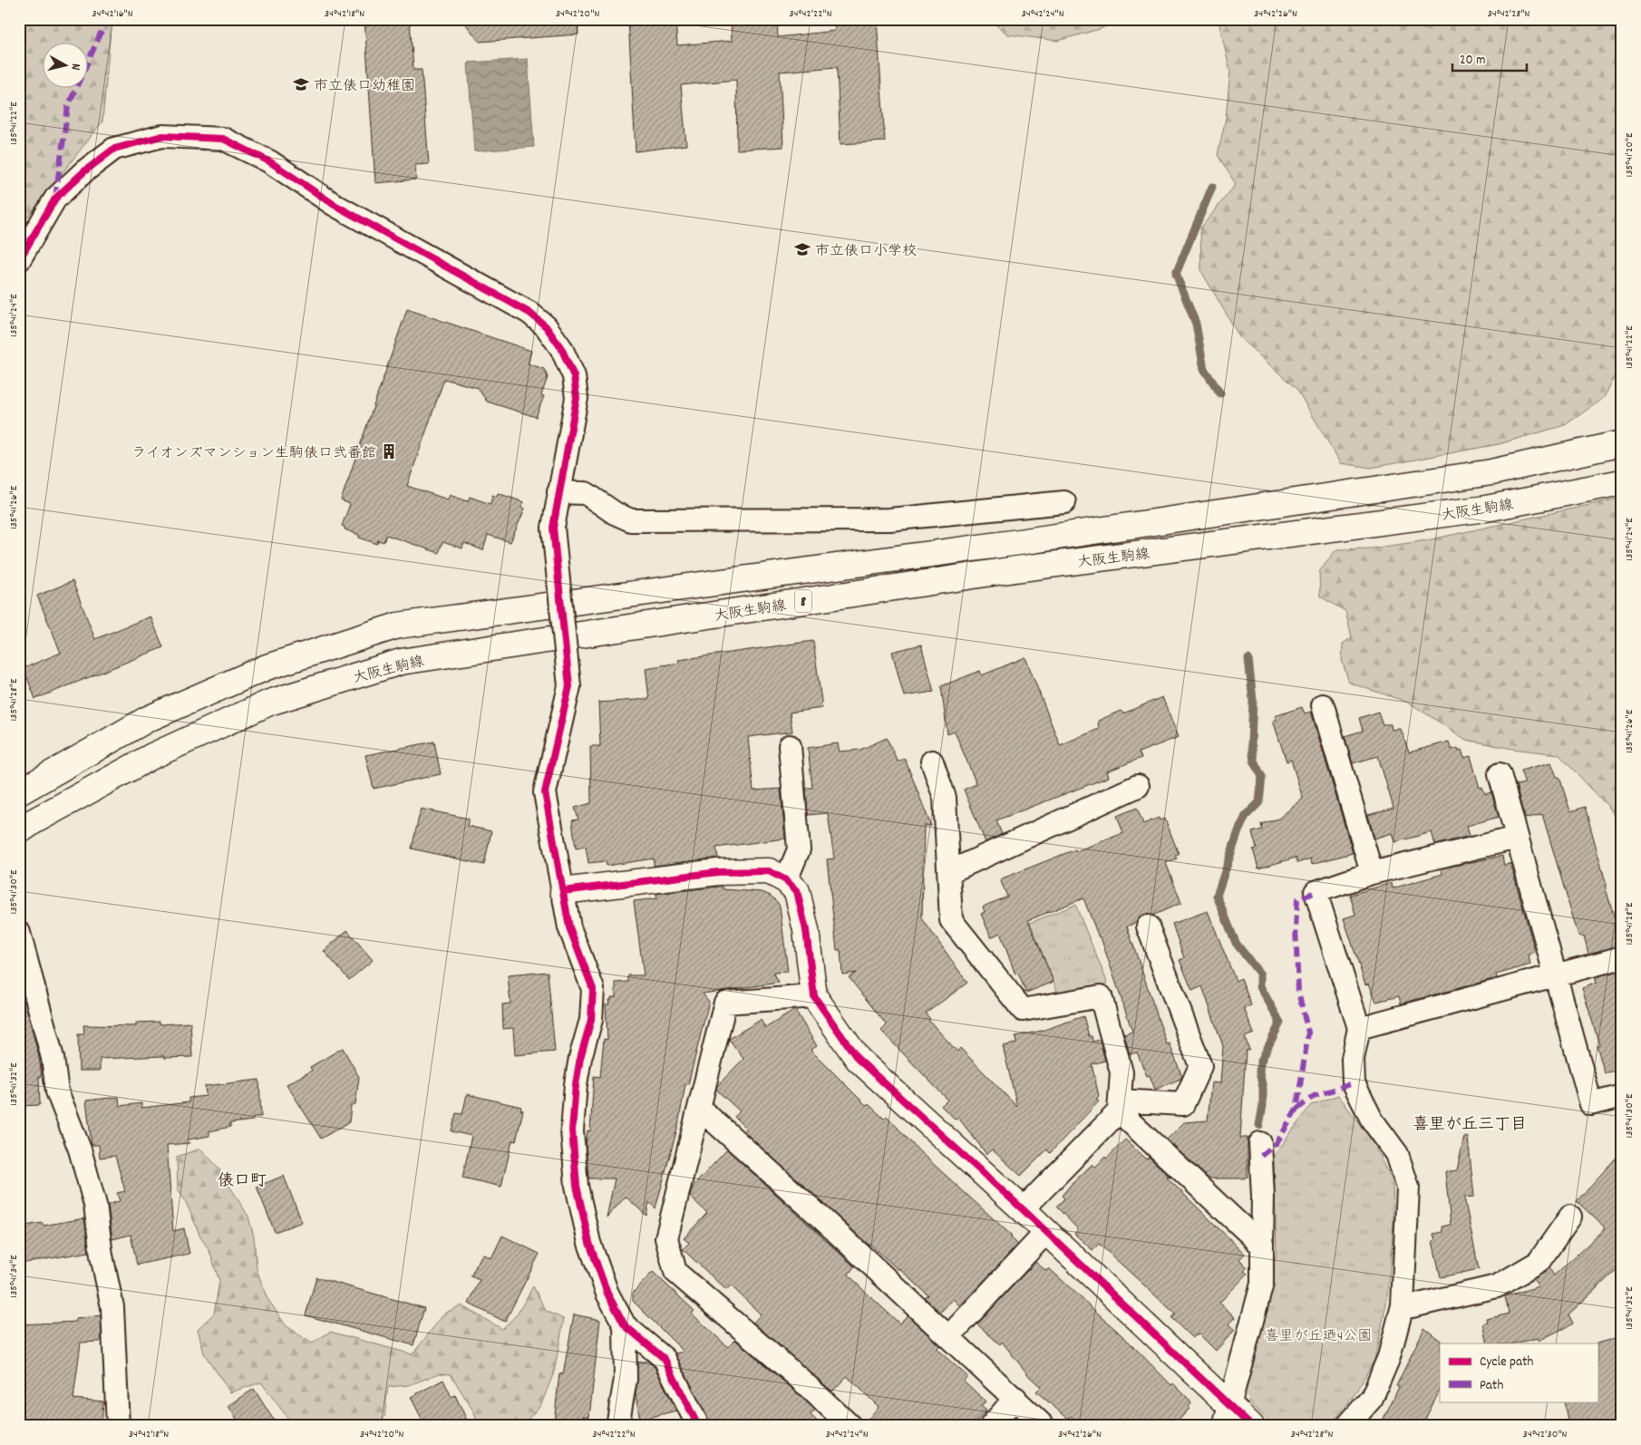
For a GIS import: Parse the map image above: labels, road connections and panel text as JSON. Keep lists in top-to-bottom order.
{
  "streets": {
    "main road": ["大阪生駒線", "8"]
  },
  "districts": ["喜里が丘三丁目", "俵口町"],
  "parks": ["喜里が丘廼4公園"],
  "places": {
    "school or university": ["市立俵口幼稚園", "市立俵口小学校"],
    "building": ["ライオンズマンション生駒俵口弐番館"]
  },
  "legend": ["Cycle path", "Path"],
  "scale_bar": "20 m",
  "north": "right",
  "coordinates": [
    "34°42'16\"N",
    "34°42'18\"N",
    "34°42'20\"N",
    "34°42'22\"N",
    "34°42'24\"N",
    "34°42'26\"N",
    "34°42'28\"N",
    "135°41'22\"E",
    "135°41'20\"E",
    "135°41'24\"E",
    "135°41'26\"E",
    "135°41'28\"E",
    "135°41'30\"E",
    "135°41'32\"E",
    "135°41'34\"E",
    "34°42'30\"N"
  ]
}
